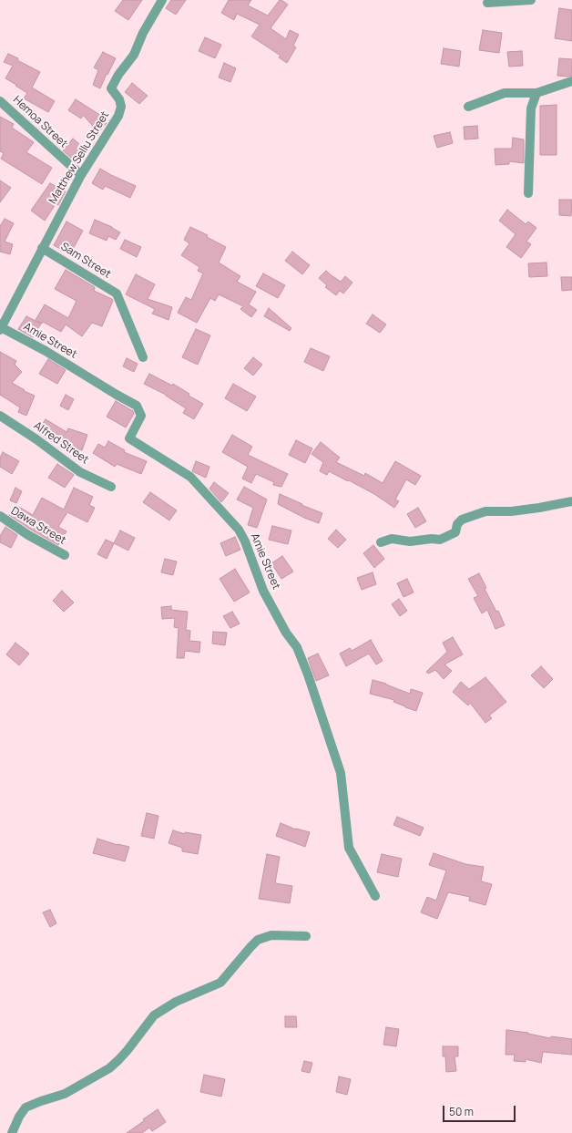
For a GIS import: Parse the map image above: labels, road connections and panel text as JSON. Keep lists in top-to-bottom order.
{
  "streets": {
    "street": [
      "Hemoa Street",
      "Matthew Sellu Street",
      "Sam Street",
      "Amie Street",
      "Alfred Street",
      "Dawa Street"
    ]
  },
  "crossings": [
    ["Hemoa Street", "Matthew Sellu Street"],
    ["Matthew Sellu Street", "Sam Street"],
    ["Matthew Sellu Street", "Amie Street"]
  ],
  "scale_bar": "50 m"
}
